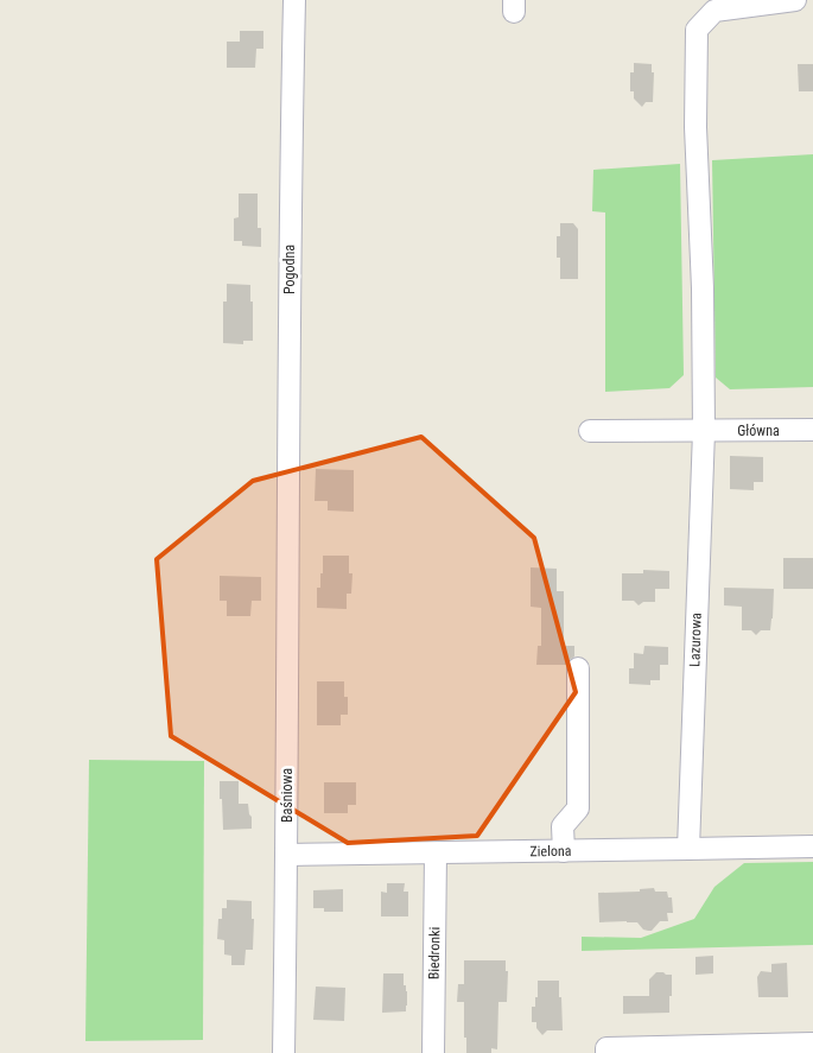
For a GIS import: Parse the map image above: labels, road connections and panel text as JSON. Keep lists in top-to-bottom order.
{
  "streets": {
    "street": [
      "Pogodna",
      "Główna",
      "Lazurowa",
      "Baśniowa",
      "Zielona",
      "Biedronki"
    ]
  },
  "crossings": [
    ["Pogodna", "Baśniowa"],
    ["Główna", "Lazurowa"],
    ["Lazurowa", "Zielona"],
    ["Baśniowa", "Zielona"],
    ["Zielona", "Biedronki"]
  ]
}
